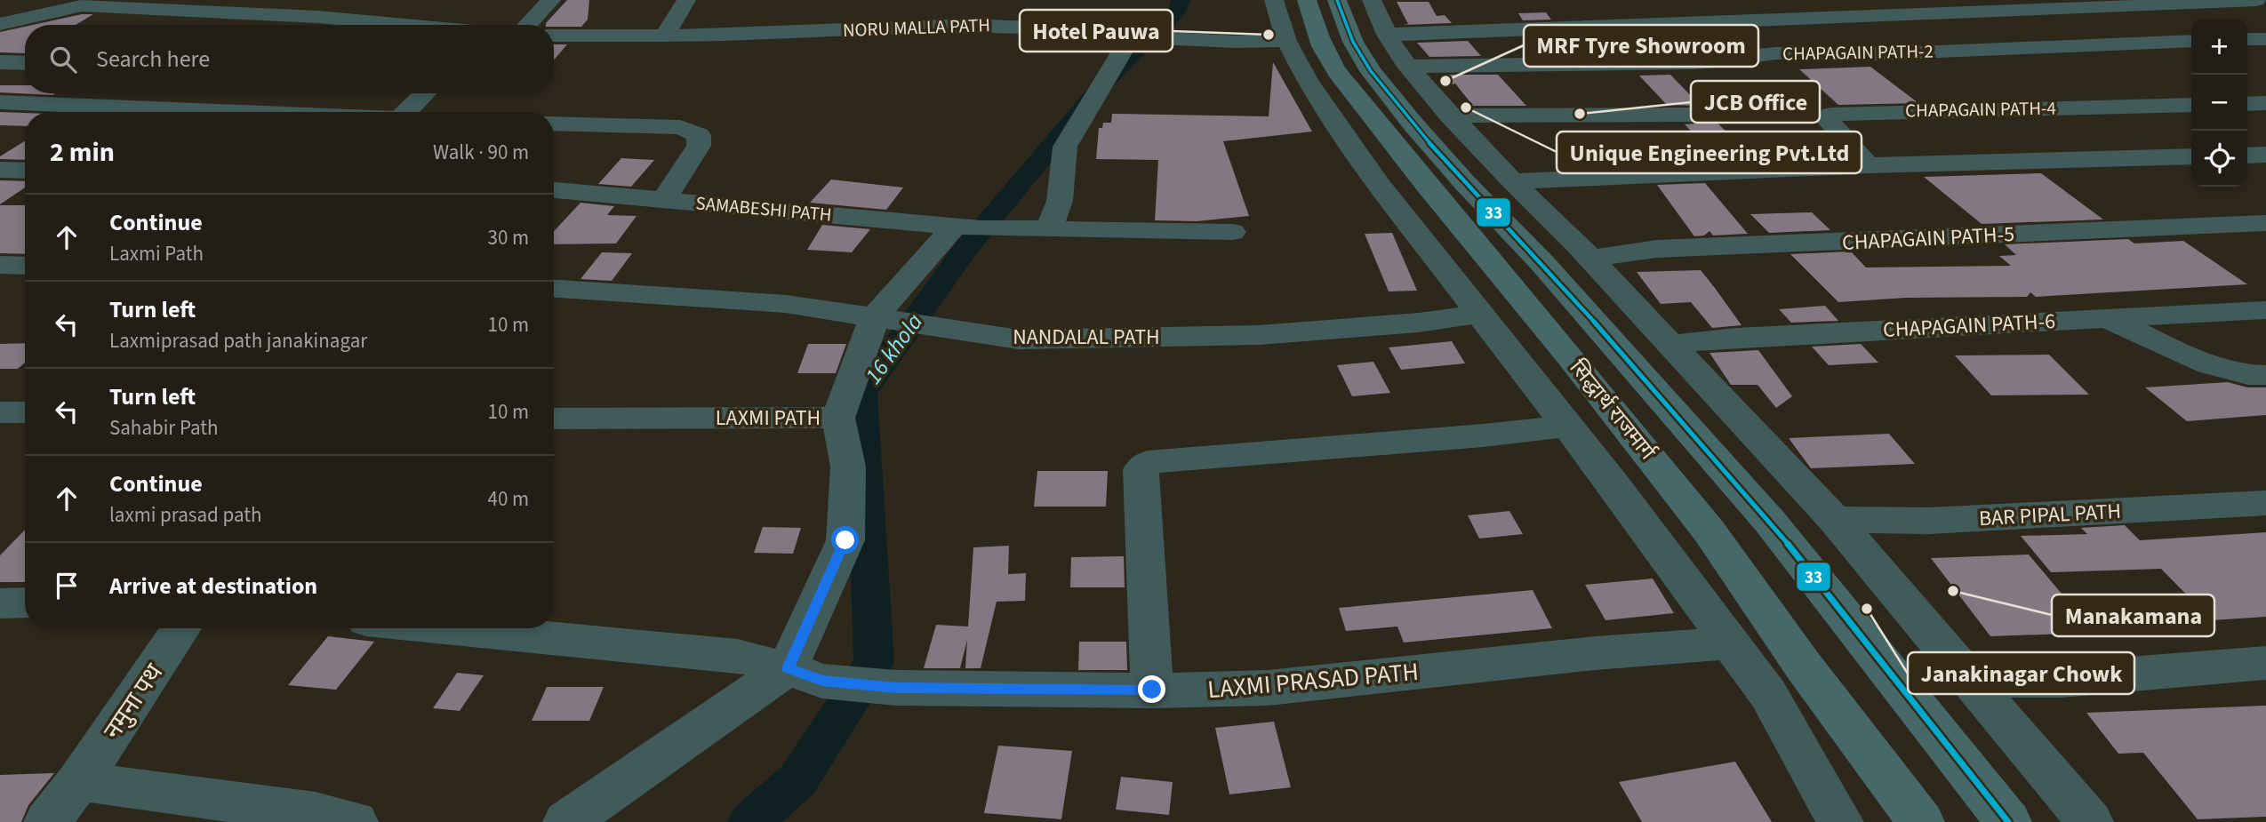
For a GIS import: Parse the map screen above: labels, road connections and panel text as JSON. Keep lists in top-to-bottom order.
{
  "streets": {
    "highway": ["सिद्धार्थ राजमार्ग"],
    "street": [
      "NORU MALLA PATH",
      "CHAPAGAIN PATH-2",
      "CHAPAGAIN PATH-4",
      "SAMABESHI PATH",
      "CHAPAGAIN PATH-5",
      "CHAPAGAIN PATH-6",
      "NANDALAL PATH",
      "LAXMI PATH",
      "BAR PIPAL PATH",
      "LAXMI PRASAD PATH",
      "नमुना पथ"
    ]
  },
  "crossings": [
    ["LAXMI PATH", "LAXMI PRASAD PATH"]
  ],
  "water": ["16 khola"],
  "places": [
    "Hotel Pauwa",
    "MRF Tyre Showroom",
    "Unique Engineering Pvt.Ltd",
    "JCB Office",
    "Manakamana",
    "Janakinagar Chowk"
  ],
  "lines": ["transit line 33"],
  "page": {
    "map_buttons": ["+", "−"],
    "search": "Search here",
    "heading": ["2 min", "Walk · 90 m"],
    "list": [
      ["Continue", "Laxmi Path", "30 m"],
      ["Turn left", "Laxmiprasad path janakinagar", "10 m"],
      ["Turn left", "Sahabir Path", "10 m"],
      ["Continue", "laxmi prasad path", "40 m"],
      "Arrive at destination"
    ]
  }
}
